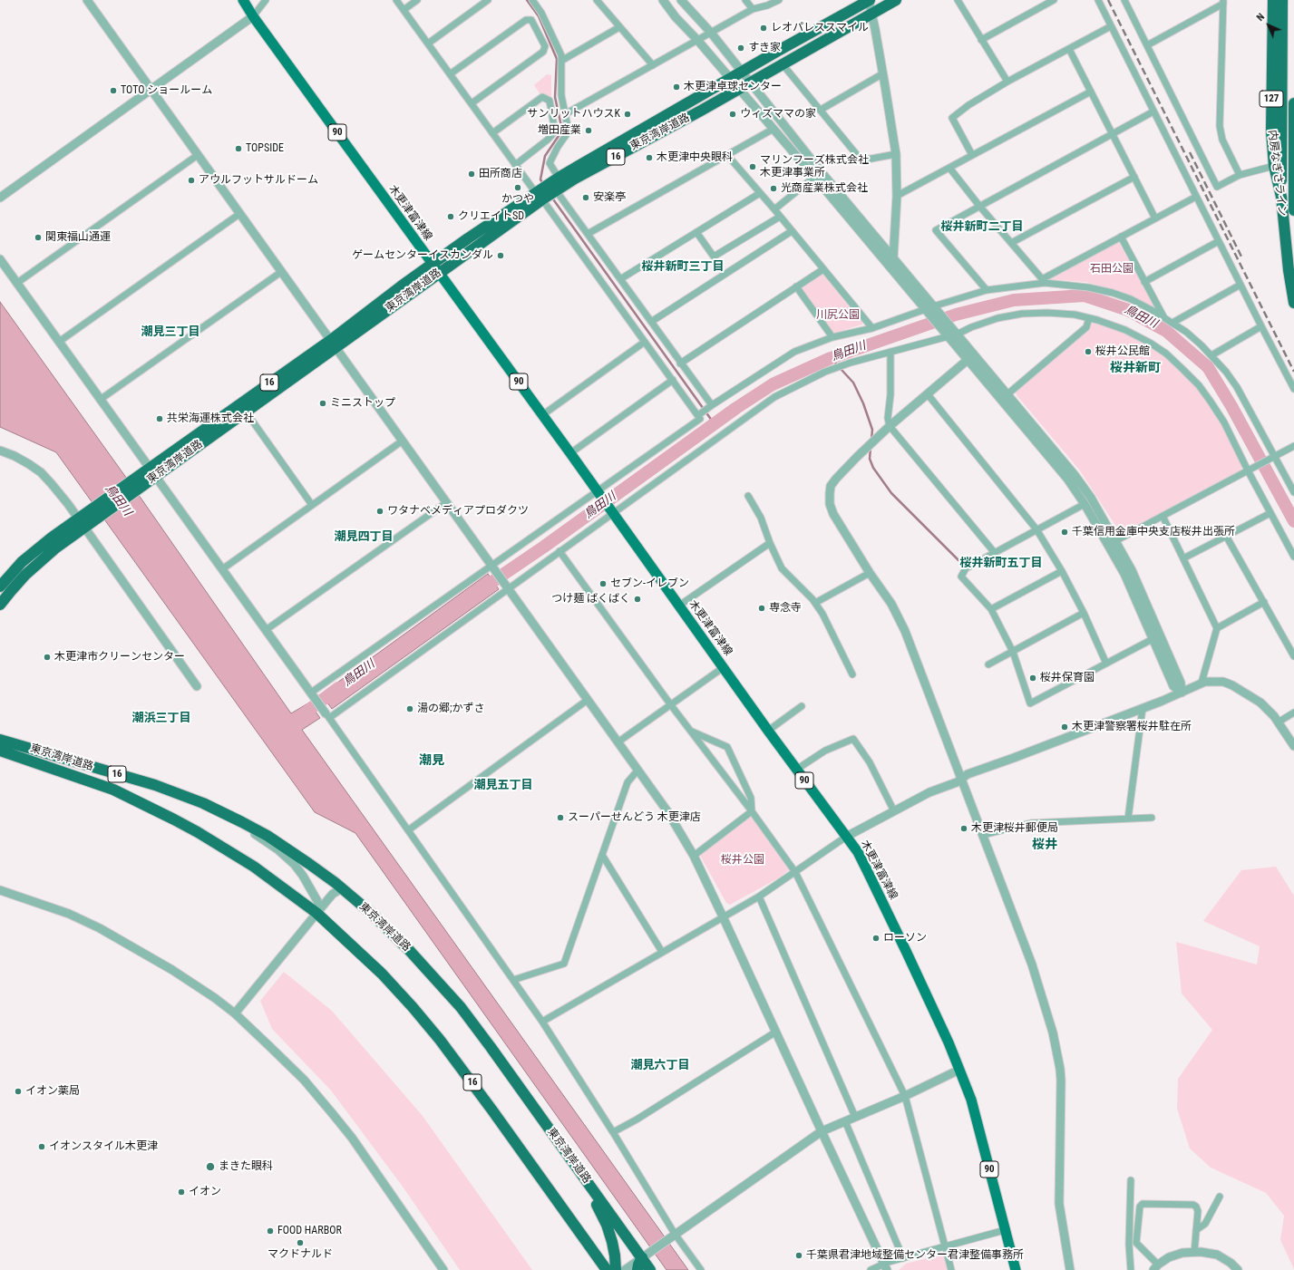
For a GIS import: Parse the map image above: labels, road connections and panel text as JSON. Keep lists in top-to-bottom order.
{
  "streets": {
    "highway": [
      "127",
      "東京湾岸道路",
      "16",
      "内房なぎさライン"
    ],
    "main road": ["90", "木更津富津線"]
  },
  "crossings": [
    ["127", "内房なぎさライン"],
    ["90", "木更津富津線"],
    ["東京湾岸道路", "木更津富津線"]
  ],
  "districts": [
    "桜井新町二丁目",
    "桜井新町三丁目",
    "潮見三丁目",
    "桜井新町",
    "潮見四丁目",
    "桜井新町五丁目",
    "潮浜三丁目",
    "潮見",
    "潮見五丁目",
    "桜井",
    "潮見六丁目"
  ],
  "water": ["鳥田川"],
  "parks": ["石田公園", "川尻公園", "桜井公園"],
  "places": [
    "レオパレススマイル",
    "すき家",
    "木更津卓球センター",
    "TOTO ショールーム",
    "サンリットハウスK",
    "ウィズママの家",
    "増田産業",
    "TOPSIDE",
    "木更津中央眼科",
    "マリンフーズ株式会社 木更津事業所",
    "田所商店",
    "アウルフットサルドーム",
    "かつや",
    "光商産業株式会社",
    "安楽亭",
    "クリエイトSD",
    "関東福山通運",
    "ゲームセンターイスカンダル",
    "桜井公民館",
    "ミニストップ",
    "共栄海運株式会社",
    "ワタナベメディアプロダクツ",
    "千葉信用金庫中央支店桜井出張所",
    "セブン-イレブン",
    "つけ麺 ばくばく",
    "専念寺",
    "木更津市クリーンセンター",
    "桜井保育園",
    "湯の郷;かずさ",
    "木更津警察署桜井駐在所",
    "スーパーせんどう 木更津店",
    "木更津桜井郵便局",
    "ローソン",
    "イオン薬局",
    "イオンスタイル木更津",
    "まきた眼科",
    "イオン",
    "FOOD HARBOR",
    "マクドナルド",
    "千葉県君津地域整備センター君津整備事務所"
  ],
  "north": "top left"
}
